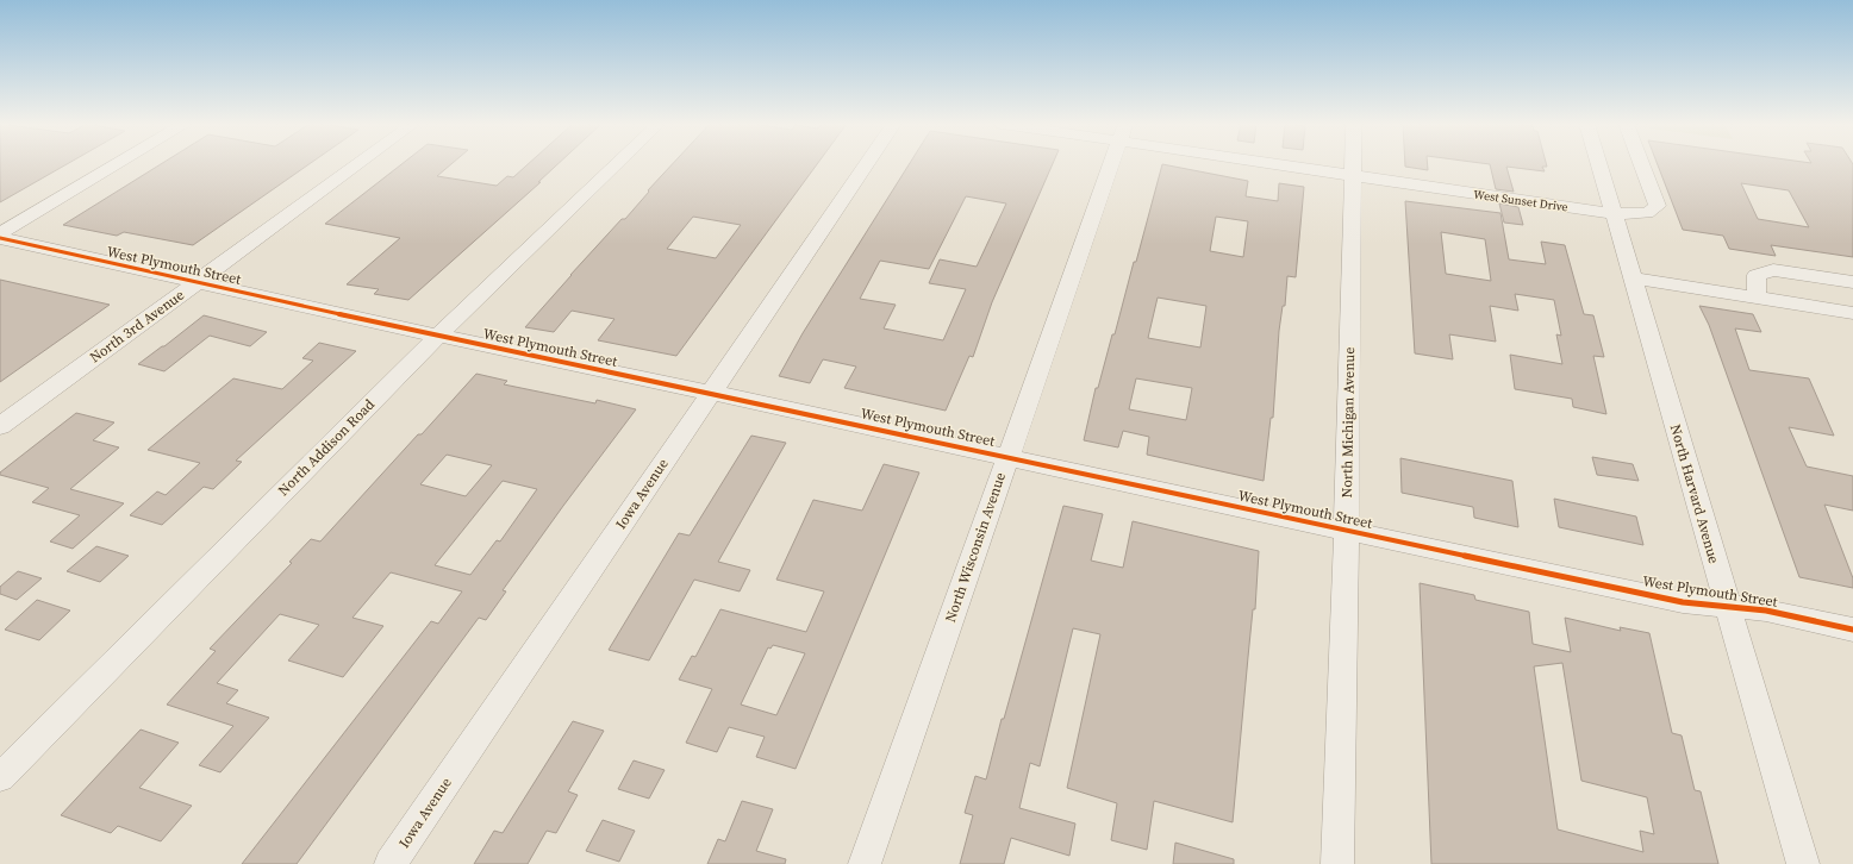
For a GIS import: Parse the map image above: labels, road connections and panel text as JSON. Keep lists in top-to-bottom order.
{
  "streets": {
    "street": [
      "West Sunset Drive",
      "West Plymouth Street",
      "North 3rd Avenue",
      "North Michigan Avenue",
      "North Addison Road",
      "Iowa Avenue",
      "North Harvard Avenue",
      "North Wisconsin Avenue"
    ]
  },
  "crossings": [
    ["West Sunset Drive", "North Michigan Avenue"],
    ["West Sunset Drive", "North Harvard Avenue"],
    ["West Plymouth Street", "North 3rd Avenue"],
    ["West Plymouth Street", "North Michigan Avenue"],
    ["West Plymouth Street", "North Addison Road"],
    ["West Plymouth Street", "Iowa Avenue"],
    ["West Plymouth Street", "North Harvard Avenue"],
    ["West Plymouth Street", "North Wisconsin Avenue"]
  ]
}
